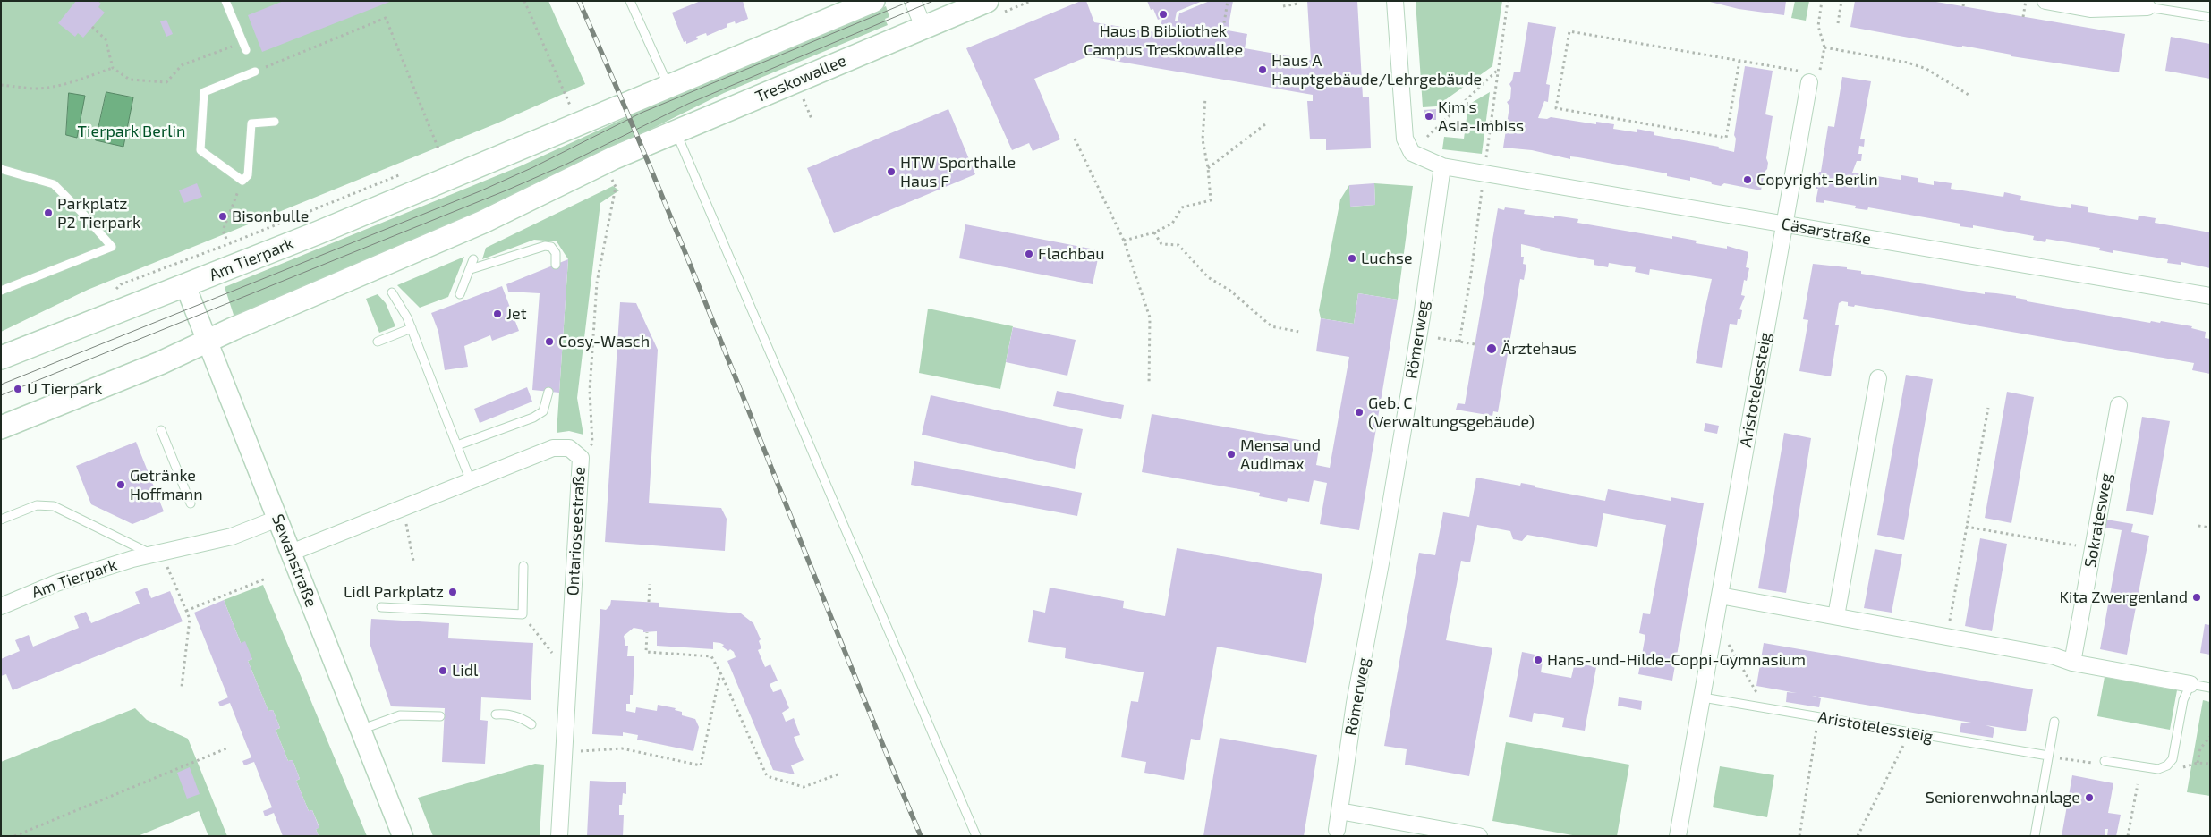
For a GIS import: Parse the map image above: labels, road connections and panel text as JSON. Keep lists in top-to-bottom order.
{
  "streets": {
    "main road": ["Treskowallee", "Am Tierpark"],
    "street": [
      "Cäsarstraße",
      "Römerweg",
      "Aristotelessteig",
      "Sokratesweg",
      "Ontarioseestraße",
      "Sewanstraße"
    ]
  },
  "crossings": [
    ["Cäsarstraße", "Römerweg"],
    ["Cäsarstraße", "Aristotelessteig"],
    ["Am Tierpark", "Sewanstraße"],
    ["Ontarioseestraße", "Sewanstraße"]
  ],
  "parks": ["Tierpark Berlin"],
  "places": [
    "Haus B Bibliothek Campus Treskowallee",
    "Haus A Hauptgebäude/Lehrgebäude",
    "Kim's Asia-Imbiss",
    "HTW Sporthalle Haus F",
    "Copyright-Berlin",
    "Parkplatz P2 Tierpark",
    "Bisonbulle",
    "Flachbau",
    "Luchse",
    "Jet",
    "Cosy-Wasch",
    "Ärztehaus",
    "U Tierpark",
    "Geb. C (Verwaltungsgebäude)",
    "Mensa und Audimax",
    "Getränke Hoffmann",
    "Lidl Parkplatz",
    "Kita Zwergenland",
    "Hans-und-Hilde-Coppi-Gymnasium",
    "Lidl",
    "Seniorenwohnanlage"
  ]
}
